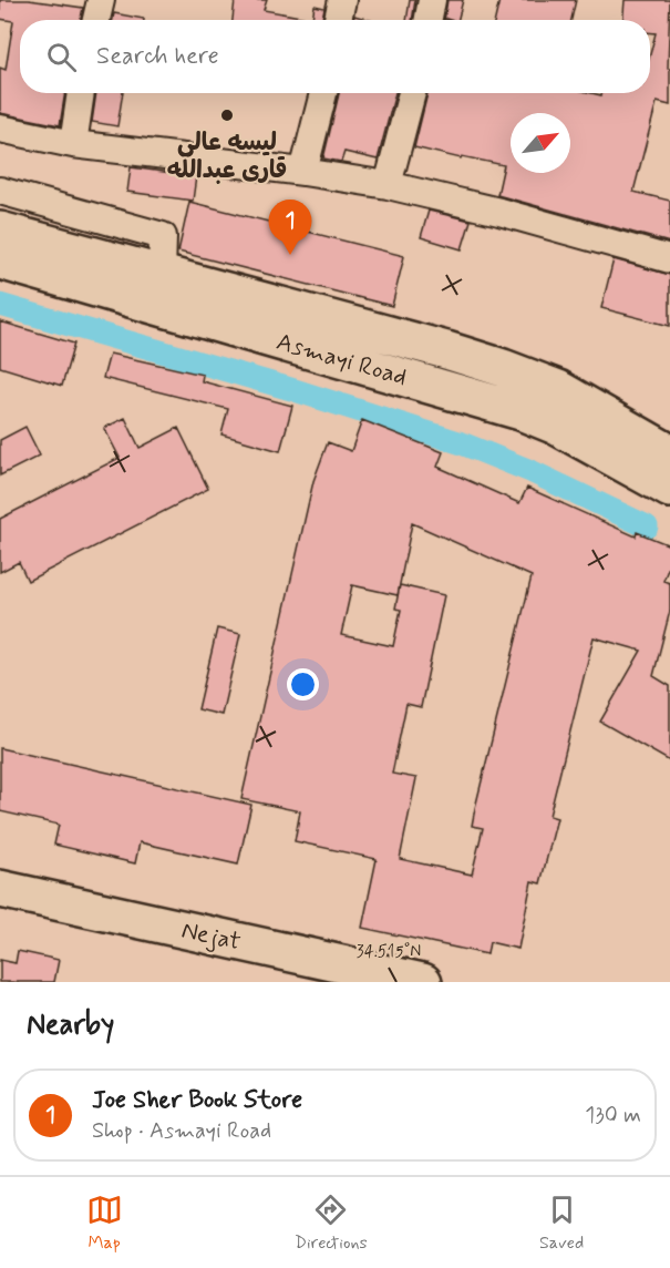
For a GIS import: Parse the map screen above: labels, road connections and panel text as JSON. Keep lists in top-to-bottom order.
{
  "streets": {
    "main road": ["Asmayi Road", "Nejat"]
  },
  "places": ["لیسه عالی قاری عبدالله"],
  "north": "top right",
  "page": {
    "search": "Search here",
    "pins": "1",
    "heading": "Nearby",
    "list": [
      {
        "mark": "1",
        "name": "Joe Sher Book Store",
        "note": "Shop · Asmayi Road",
        "value": "130 m"
      }
    ],
    "nav": ["Map", "Directions", "Saved"]
  },
  "coordinates": ["34.515°N"]
}
